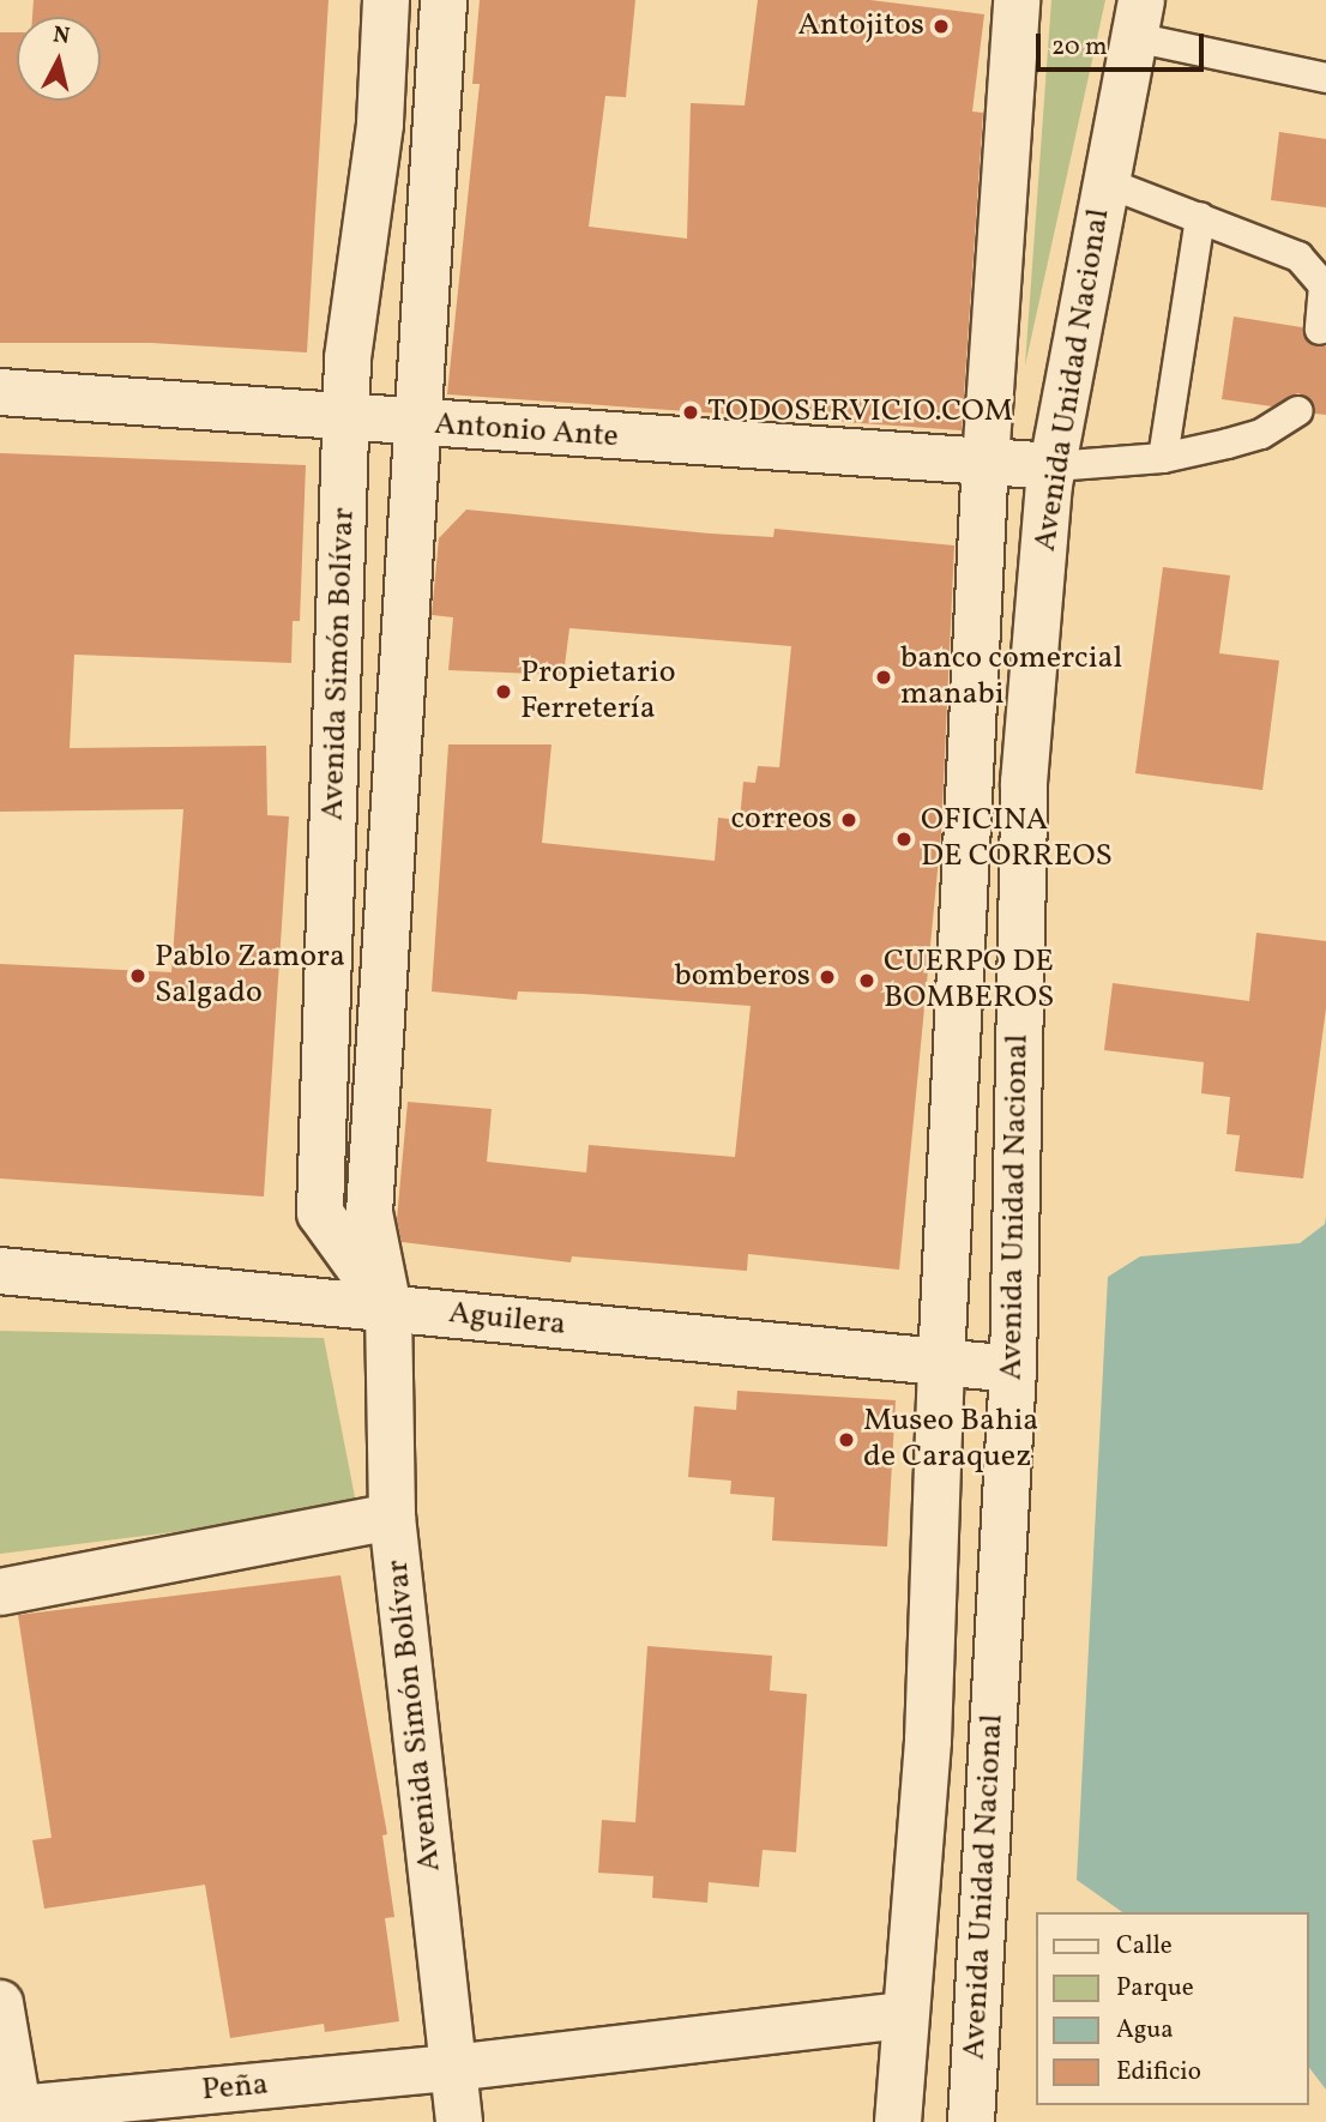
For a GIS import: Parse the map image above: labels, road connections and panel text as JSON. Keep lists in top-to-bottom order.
{
  "streets": {
    "street": [
      "Avenida Unidad Nacional",
      "Antonio Ante",
      "Avenida Simón Bolívar",
      "Aguilera",
      "Peña"
    ]
  },
  "crossings": [
    ["Avenida Unidad Nacional", "Antonio Ante"],
    ["Avenida Unidad Nacional", "Aguilera"],
    ["Antonio Ante", "Avenida Simón Bolívar"],
    ["Avenida Simón Bolívar", "Aguilera"],
    ["Avenida Simón Bolívar", "Peña"]
  ],
  "places": [
    "Antojitos",
    "TODOSERVICIO.COM",
    "banco comercial manabi",
    "Propietario Ferretería",
    "correos",
    "OFICINA DE CORREOS",
    "Pablo Zamora Salgado",
    "bomberos",
    "CUERPO DE BOMBEROS",
    "Museo Bahia de Caraquez"
  ],
  "legend": [
    "Calle",
    "Parque",
    "Agua",
    "Edificio"
  ],
  "scale_bar": "20 m",
  "north": "top"
}
